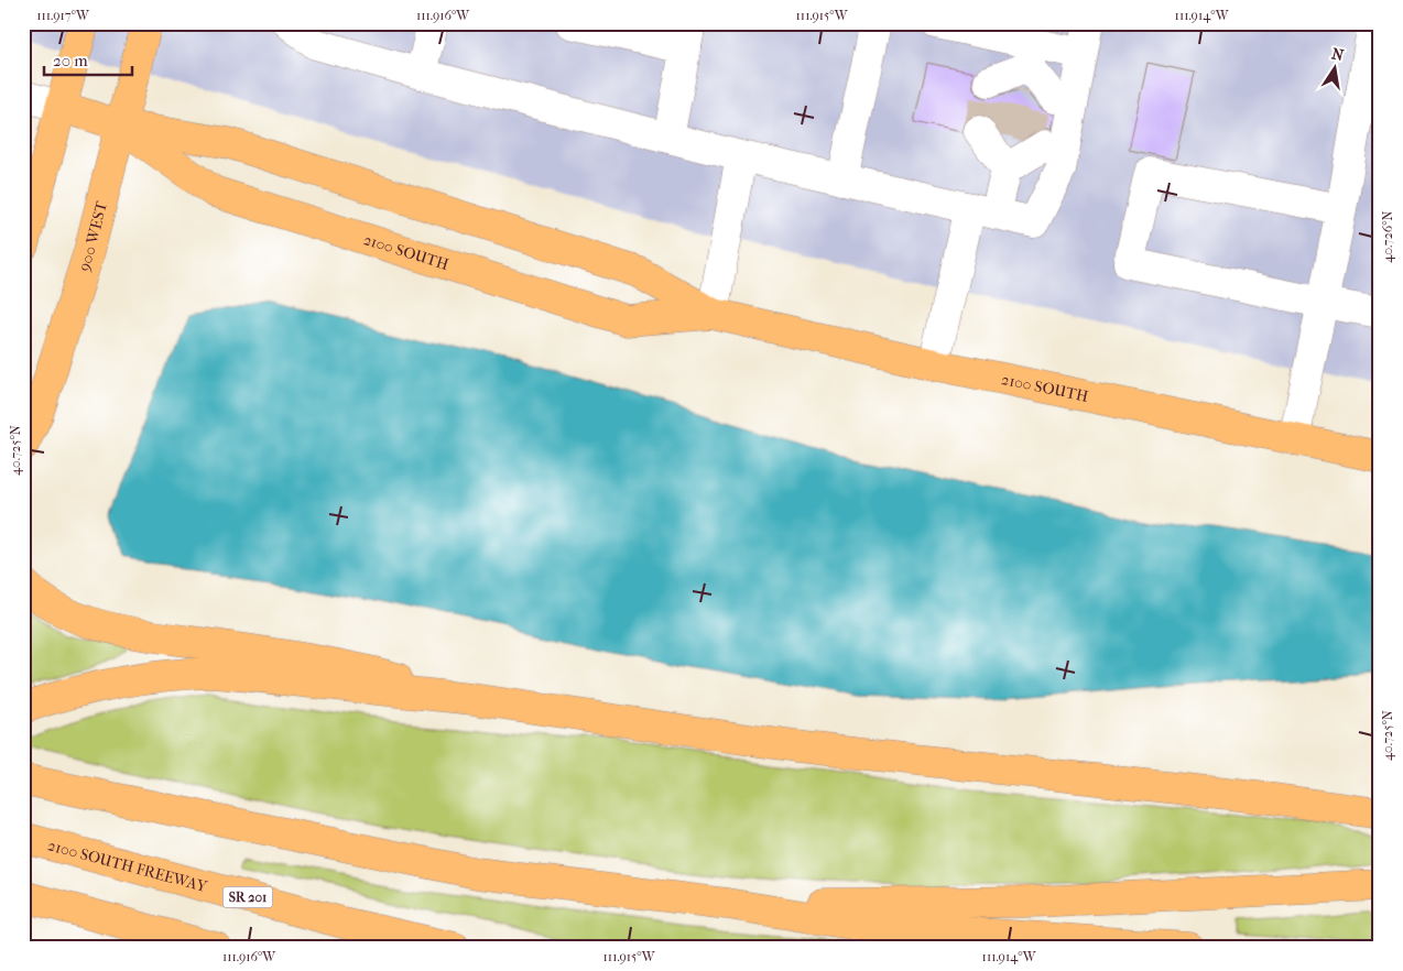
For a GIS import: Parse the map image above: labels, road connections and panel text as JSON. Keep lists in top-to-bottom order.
{
  "streets": {
    "main road": [
      "900 WEST",
      "2100 SOUTH",
      "2100 SOUTH FREEWAY",
      "SR 201"
    ]
  },
  "crossings": [
    ["900 WEST", "2100 SOUTH"]
  ],
  "scale_bar": "20 m",
  "north": "top",
  "coordinates": [
    "111.917°W",
    "111.916°W",
    "111.915°W",
    "111.914°W",
    "40.726°N",
    "40.725°N"
  ]
}
